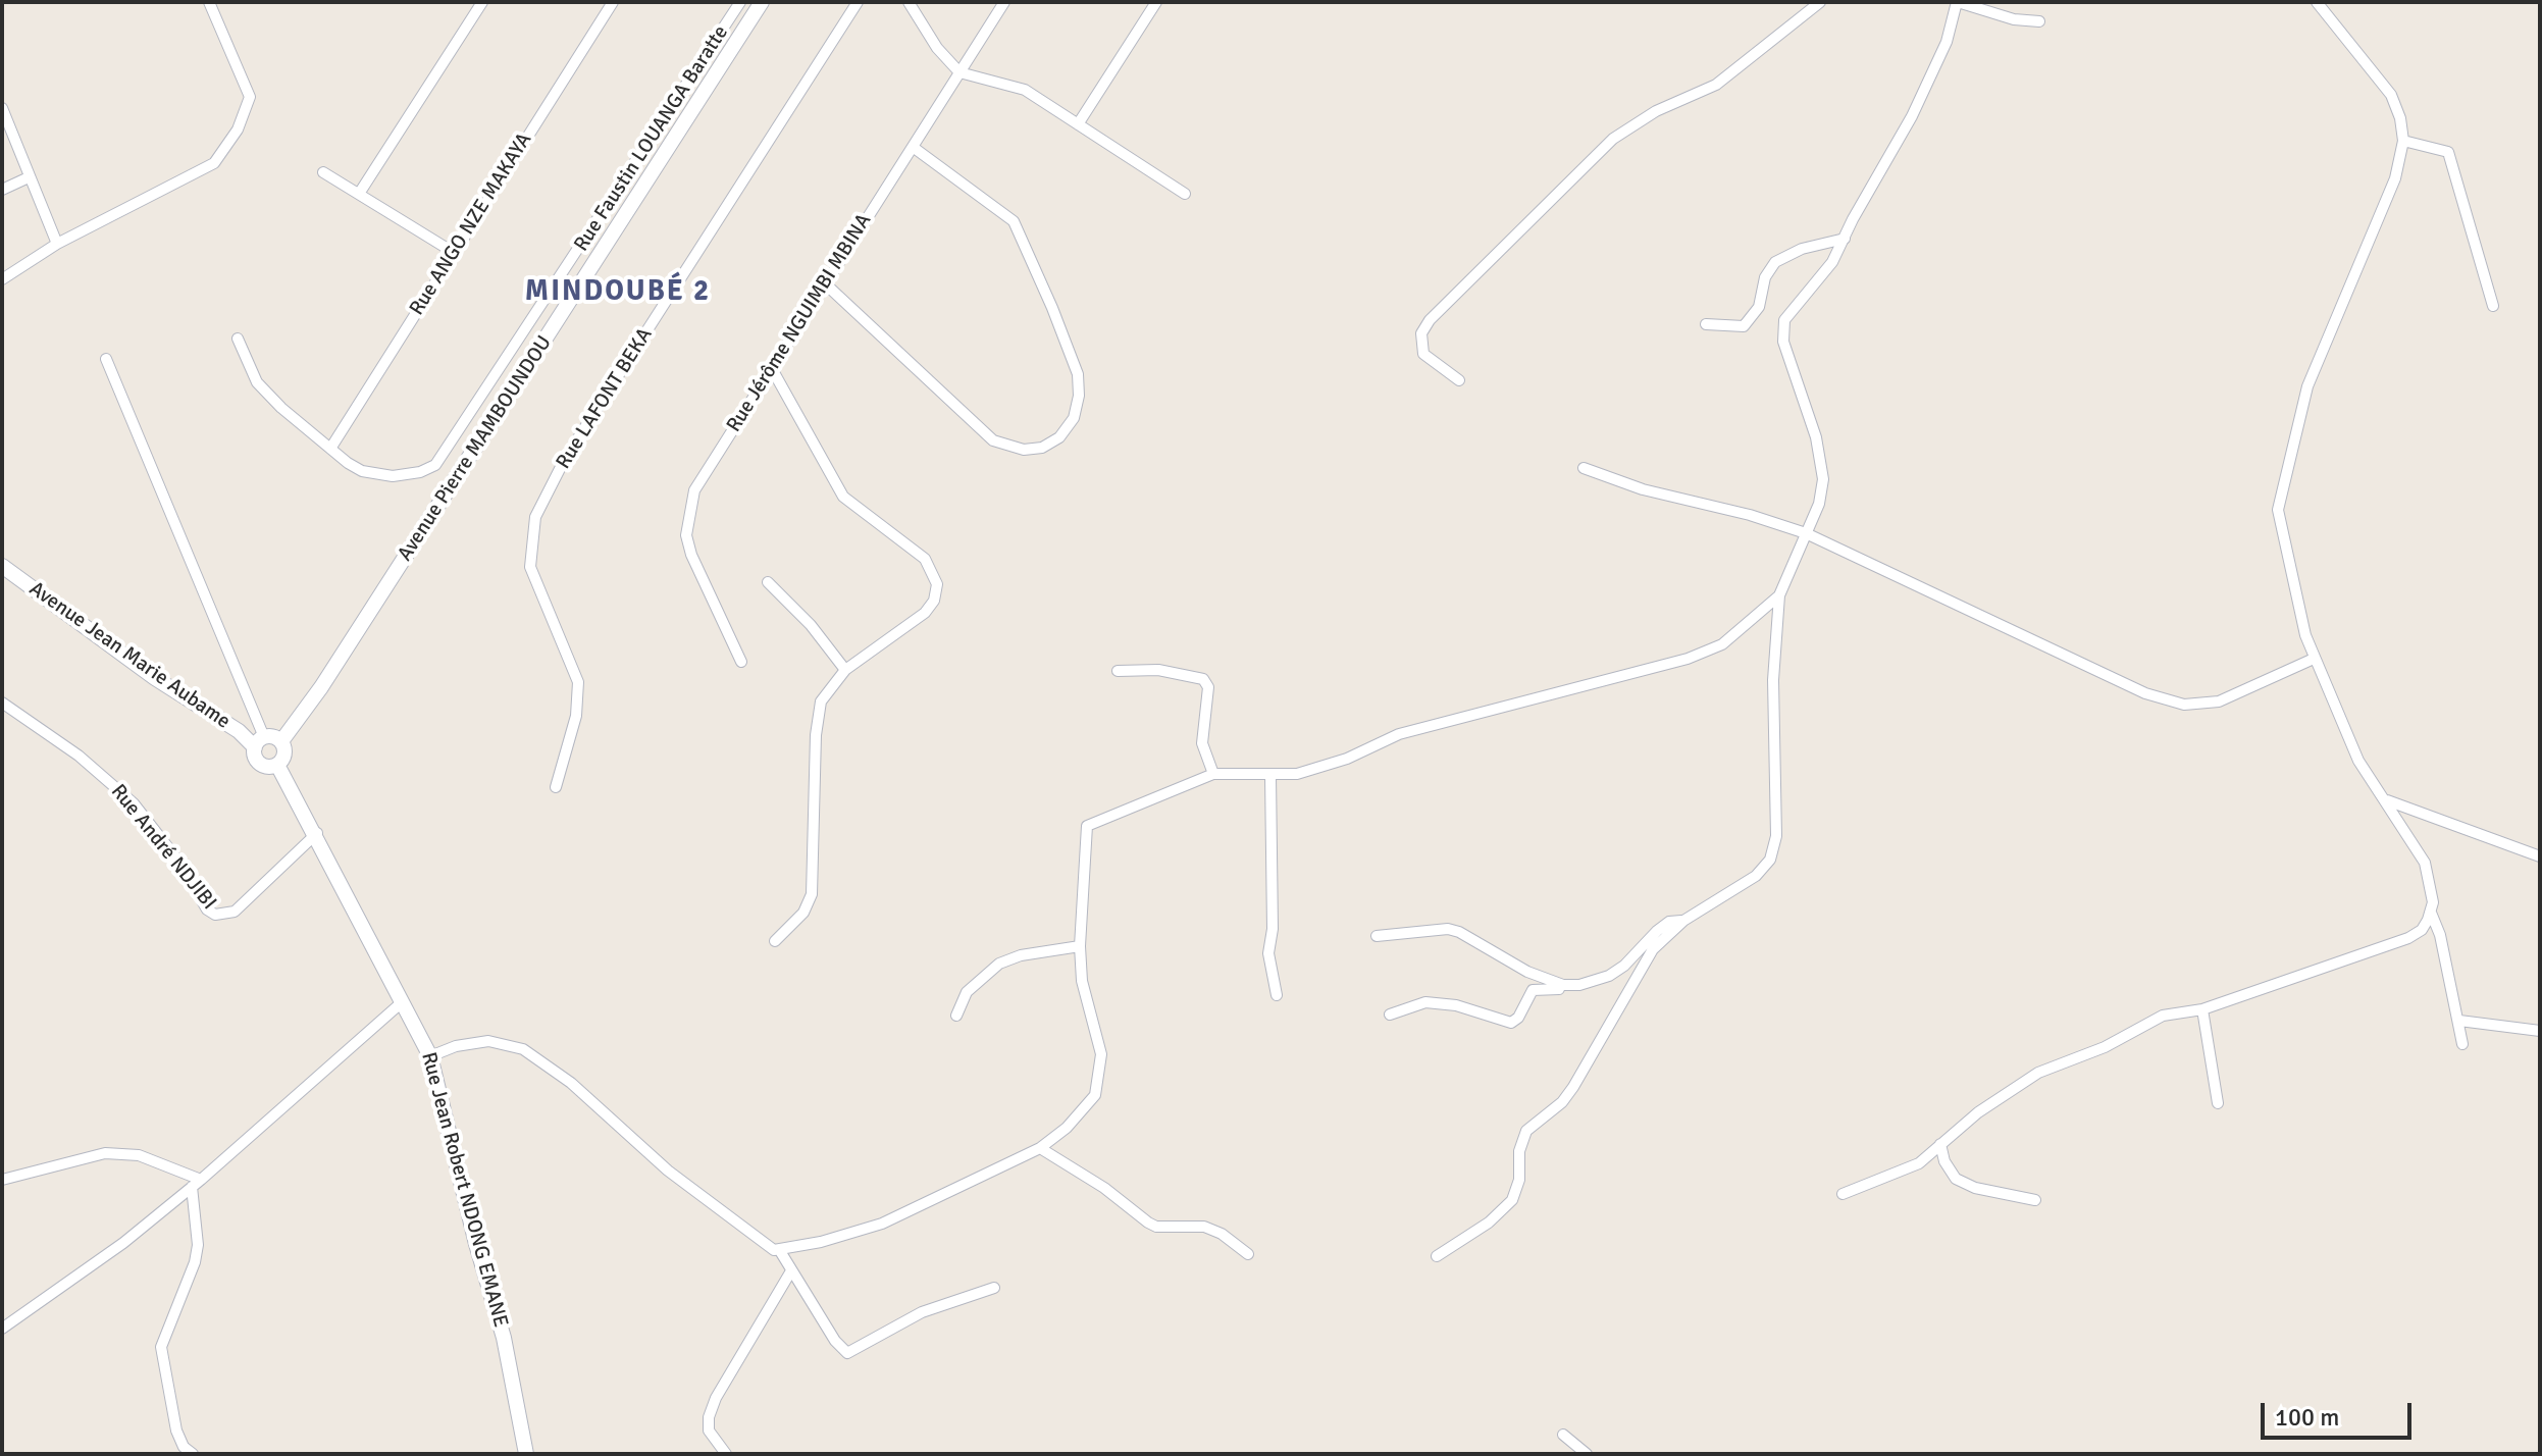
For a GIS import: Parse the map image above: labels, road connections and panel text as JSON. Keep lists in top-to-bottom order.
{
  "streets": {
    "street": [
      "Rue Faustin LOUANGA Baratte",
      "Rue ANGO NZE MAKAYA",
      "Rue Jérôme NGUIMBI MBINA",
      "Rue LAFONT BEKA",
      "Avenue Pierre MAMBOUNDOU",
      "Avenue Jean Marie Aubame",
      "Rue André NDJIBI",
      "Rue Jean Robert NDONG EMANE"
    ]
  },
  "crossings": [
    ["Rue Faustin LOUANGA Baratte", "Rue ANGO NZE MAKAYA"],
    ["Avenue Pierre MAMBOUNDOU", "Avenue Jean Marie Aubame"],
    ["Avenue Pierre MAMBOUNDOU", "Rue Jean Robert NDONG EMANE"],
    ["Avenue Jean Marie Aubame", "Rue Jean Robert NDONG EMANE"],
    ["Rue André NDJIBI", "Rue Jean Robert NDONG EMANE"]
  ],
  "districts": ["MINDOUBÉ 2"],
  "scale_bar": "100 m"
}
